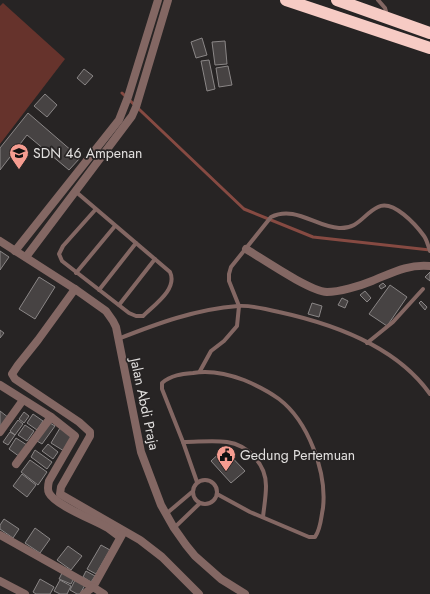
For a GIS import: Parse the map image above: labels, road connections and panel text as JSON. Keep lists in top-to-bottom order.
{
  "streets": {
    "street": ["Jalan Abdi Praja"]
  },
  "places": {
    "school or university": ["SDN 46 Ampenan"],
    "public building": ["Gedung Pertemuan"]
  }
}
